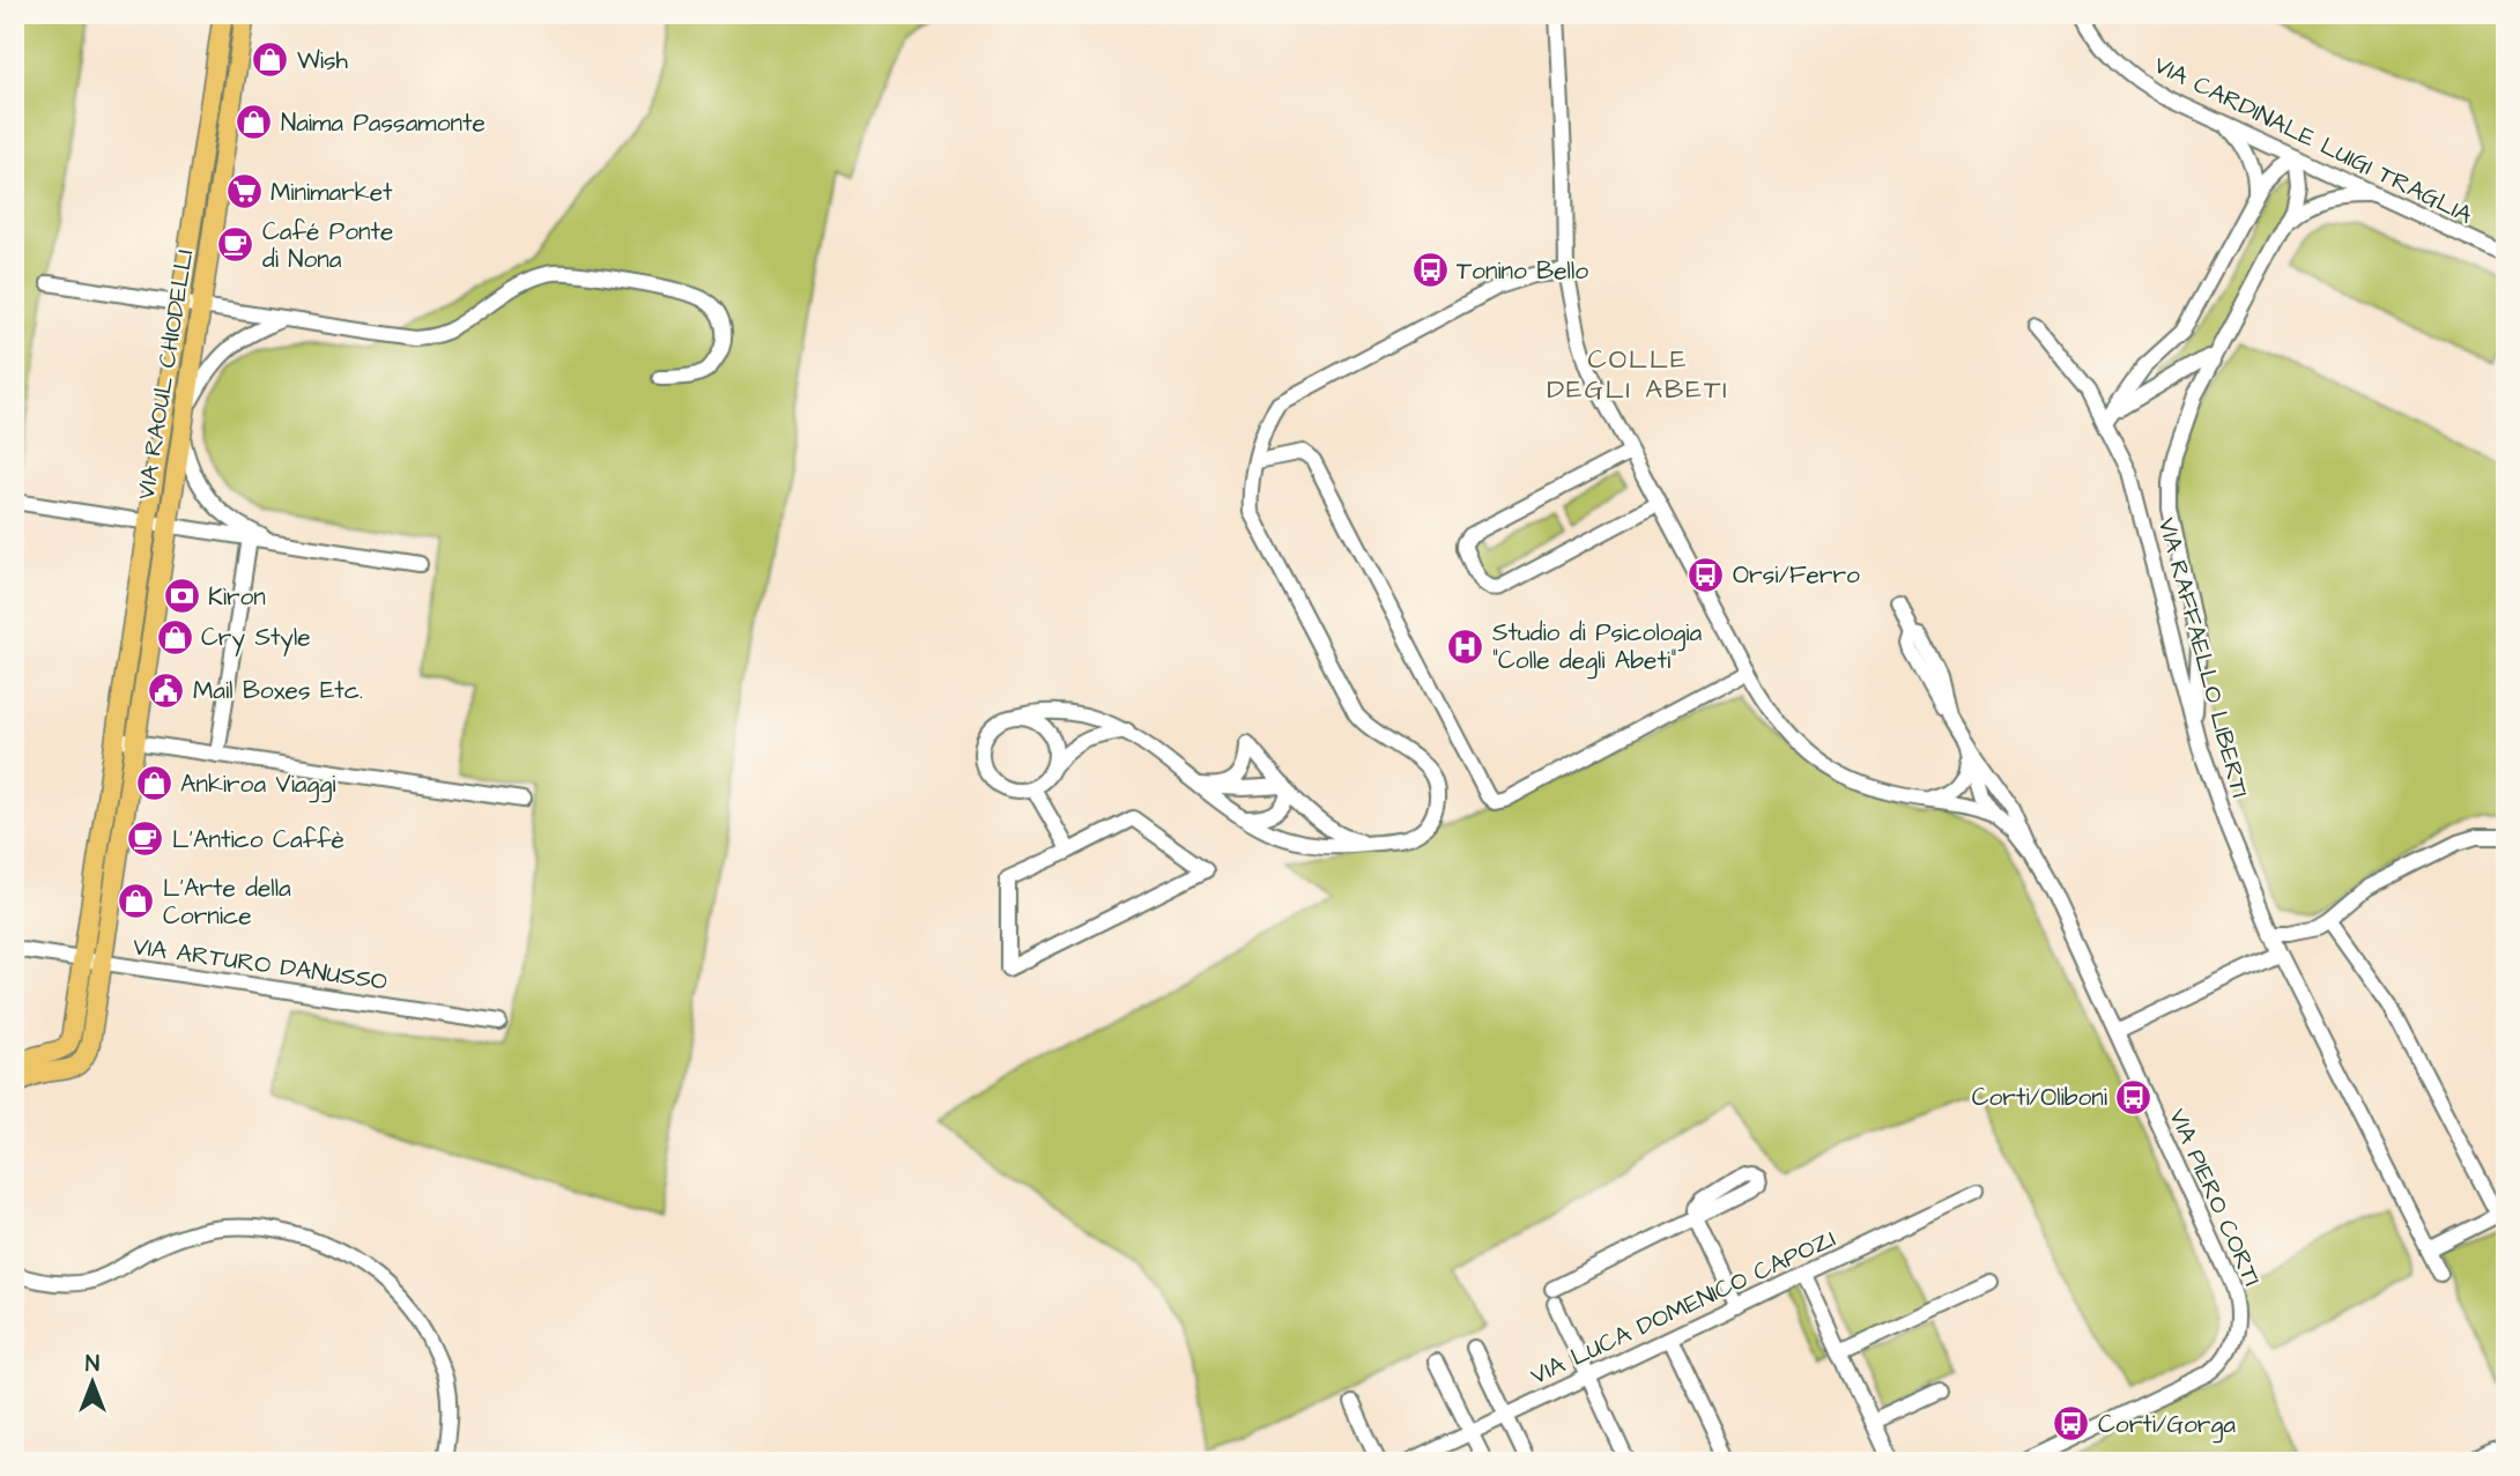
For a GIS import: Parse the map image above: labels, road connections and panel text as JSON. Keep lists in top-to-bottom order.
{
  "streets": {
    "main road": ["VIA RAOUL CHIODELLI"],
    "street": [
      "VIA CARDINALE LUIGI TRAGLIA",
      "VIA RAFFAELLO LIBERTI",
      "VIA ARTURO DANUSSO",
      "VIA PIERO CORTI",
      "VIA LUCA DOMENICO CAPOZI"
    ]
  },
  "crossings": [
    ["VIA RAOUL CHIODELLI", "VIA ARTURO DANUSSO"]
  ],
  "districts": ["COLLE DEGLI ABETI"],
  "places": {
    "shop": [
      "Wish",
      "Naima Passamonte",
      "Cry Style",
      "Ankiroa Viaggi",
      "L’Arte della Cornice"
    ],
    "supermarket": ["Minimarket"],
    "cafe": ["Café Ponte di Nona", "L’Antico Caffè"],
    "bus stop": [
      "Tonino Bello",
      "Orsi/Ferro",
      "Corti/Oliboni",
      "Corti/Gorga"
    ],
    "bank": ["Kìron"],
    "hospital": ["Studio di Psicologia \"Colle degli Abeti\""],
    "public building": ["Mail Boxes Etc."]
  },
  "north": "top"
}
